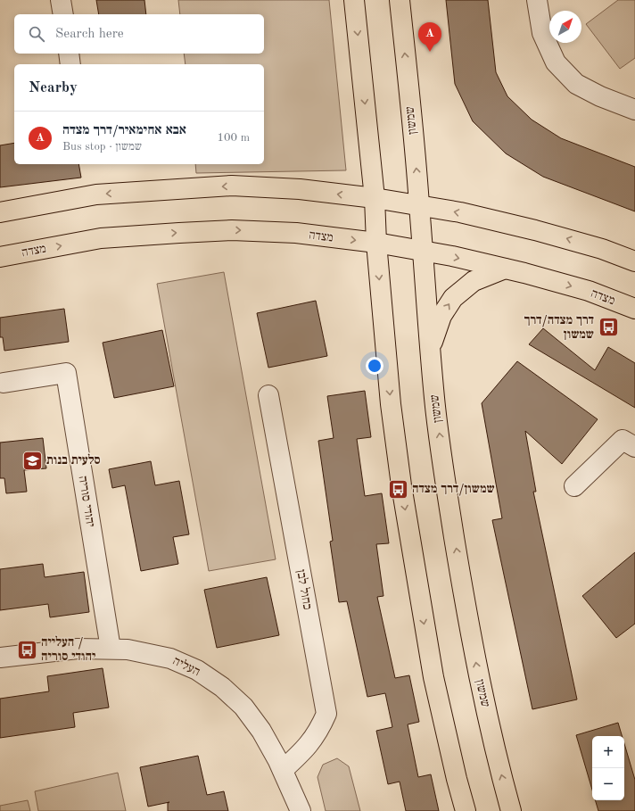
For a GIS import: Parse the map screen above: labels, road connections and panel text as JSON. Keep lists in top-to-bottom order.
{
  "streets": {
    "main road": ["שמשון", "מצדה"],
    "street": ["יהודי סוריה", "כחול לבן", "העליה"]
  },
  "crossings": [
    ["שמשון", "מצדה"],
    ["יהודי סוריה", "העליה"],
    ["כחול לבן", "העליה"]
  ],
  "places": {
    "bus stop": ["דרך מצדה/דרך שמשון", "שמשון/דרך מצדה", "העלייה / יהודי סוריה"],
    "school or university": ["סלעית בנות"]
  },
  "north": "top right",
  "page": {
    "search": "Search here",
    "pins": "A",
    "heading": "Nearby",
    "list": [
      {
        "mark": "A",
        "name": "אבא אחימאיר/דרך מצדה",
        "note": "Bus stop · שמשון",
        "value": "100 m"
      }
    ],
    "map_buttons": ["+", "−"]
  }
}
